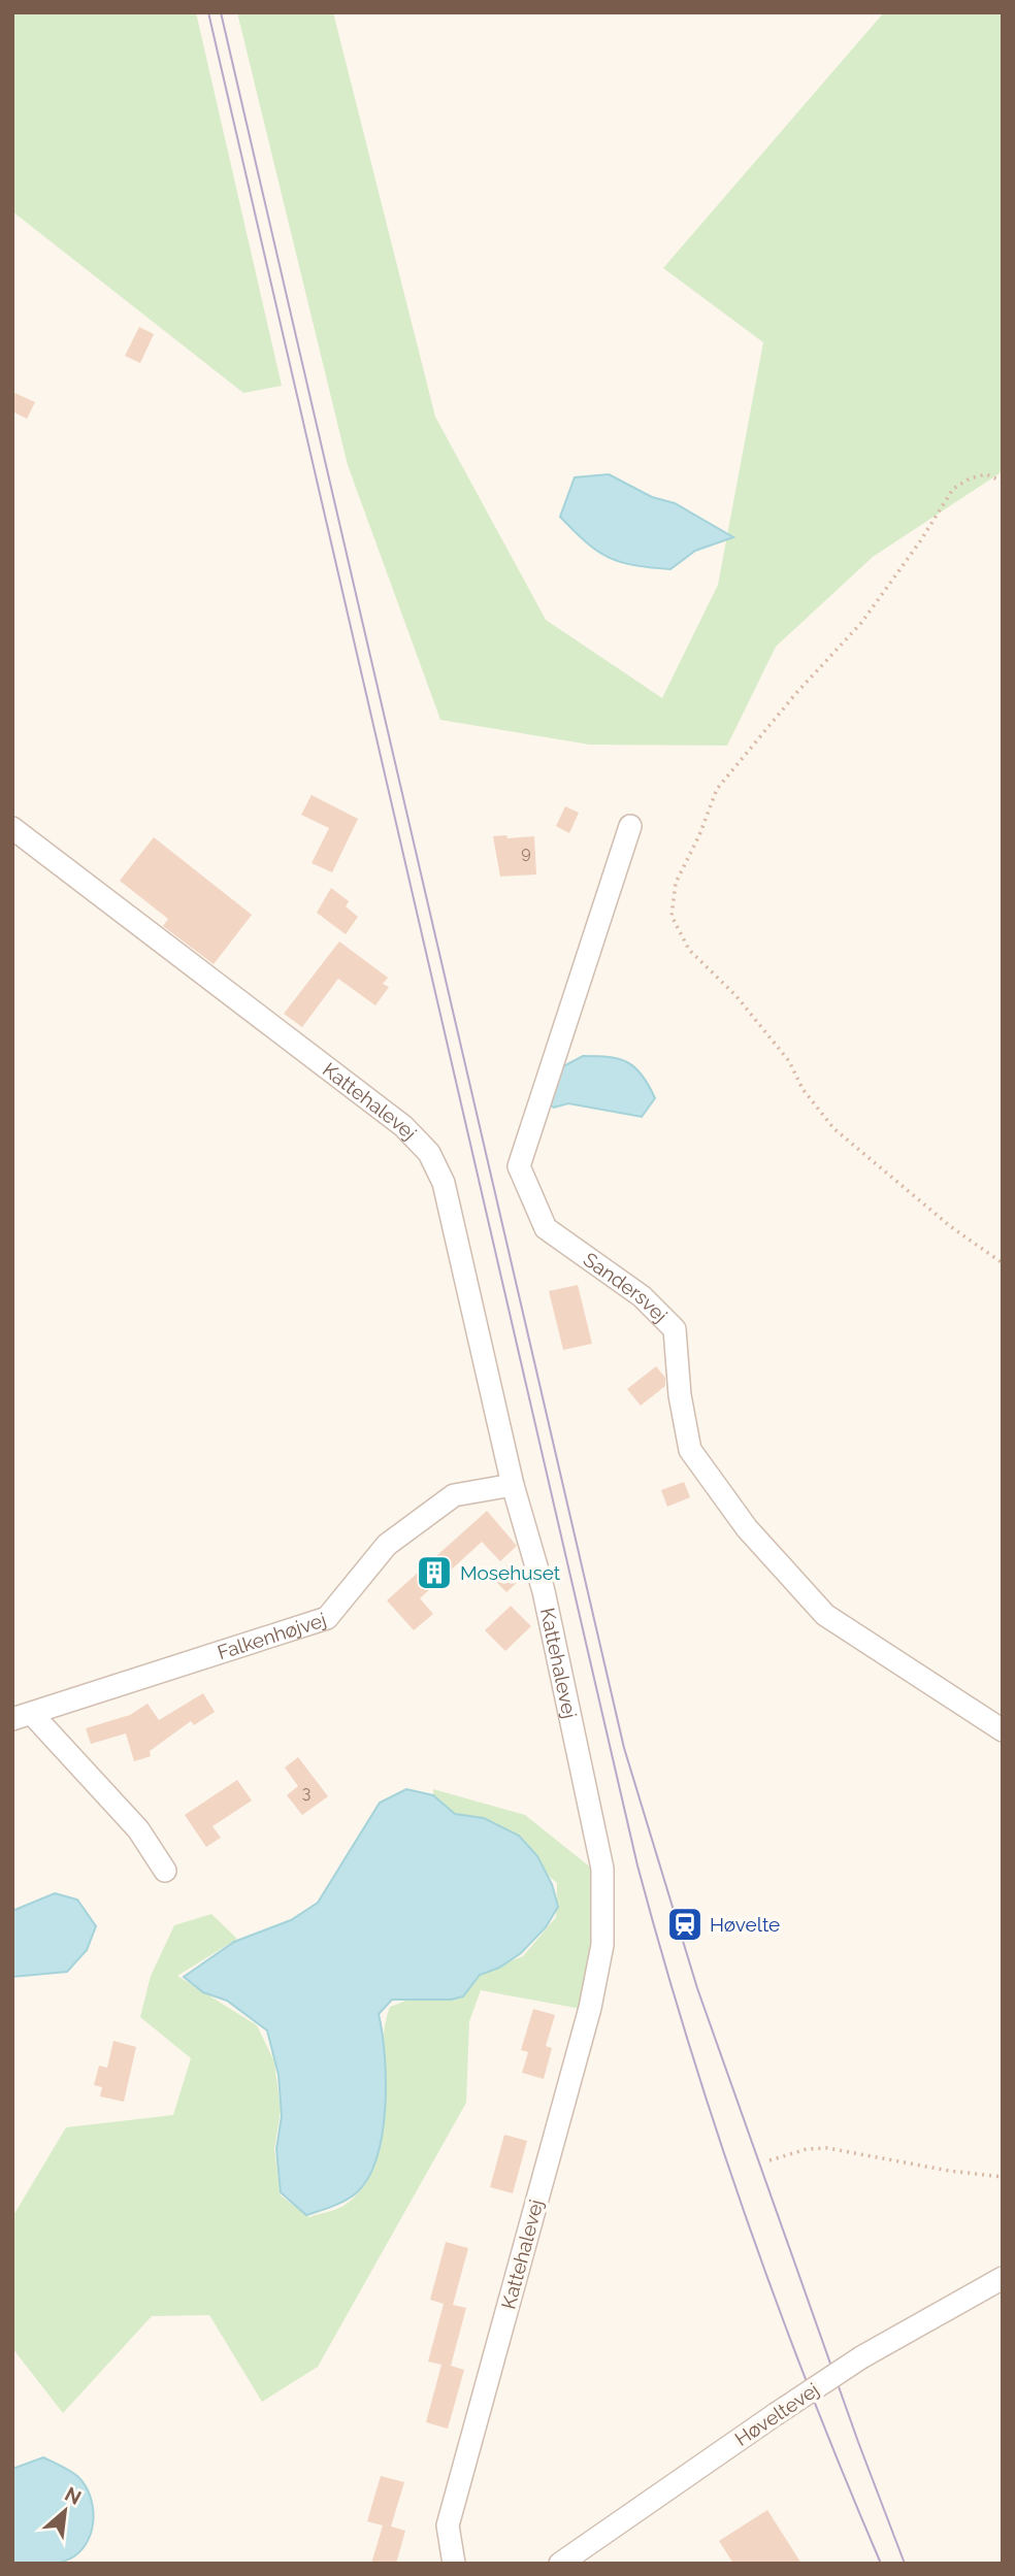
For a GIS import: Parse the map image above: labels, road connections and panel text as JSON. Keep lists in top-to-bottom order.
{
  "streets": {
    "street": [
      "Kattehalevej",
      "Sandersvej",
      "Falkenhøjvej",
      "Høveltevej"
    ]
  },
  "crossings": [
    ["Kattehalevej", "Falkenhøjvej"]
  ],
  "places": {
    "building": ["Mosehuset"],
    "station": ["Høvelte"]
  },
  "house_numbers": ["9", "3"],
  "north": "top right"
}
